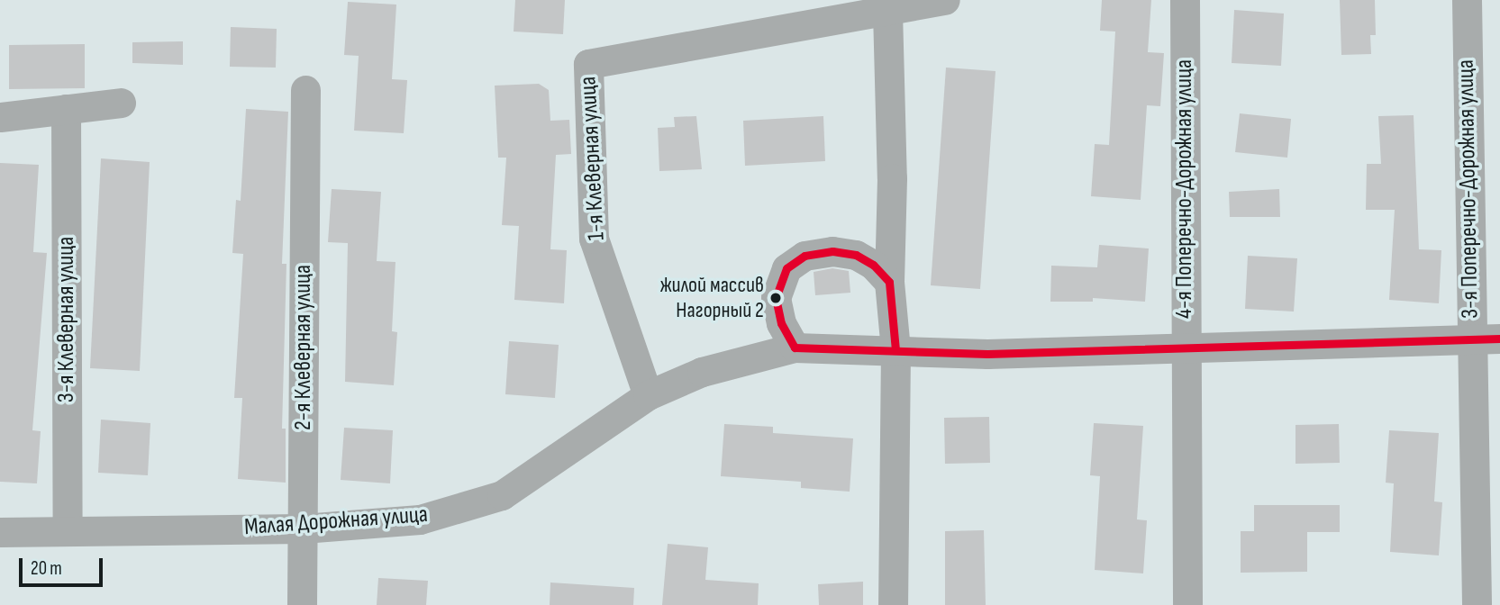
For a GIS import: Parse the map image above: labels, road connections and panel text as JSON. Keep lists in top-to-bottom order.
{
  "streets": {
    "street": [
      "1-я Клеверная улица",
      "4-я Поперечно-Дорожная улица",
      "3-я Поперечно-Дорожная улица",
      "3-я Клеверная улица",
      "2-я Клеверная улица",
      "Малая Дорожная улица"
    ]
  },
  "crossings": [
    ["1-я Клеверная улица", "Малая Дорожная улица"],
    ["4-я Поперечно-Дорожная улица", "Малая Дорожная улица"],
    ["3-я Поперечно-Дорожная улица", "Малая Дорожная улица"],
    ["3-я Клеверная улица", "Малая Дорожная улица"],
    ["2-я Клеверная улица", "Малая Дорожная улица"]
  ],
  "places": ["жилой массив Нагорный 2"],
  "scale_bar": "20 m"
}
